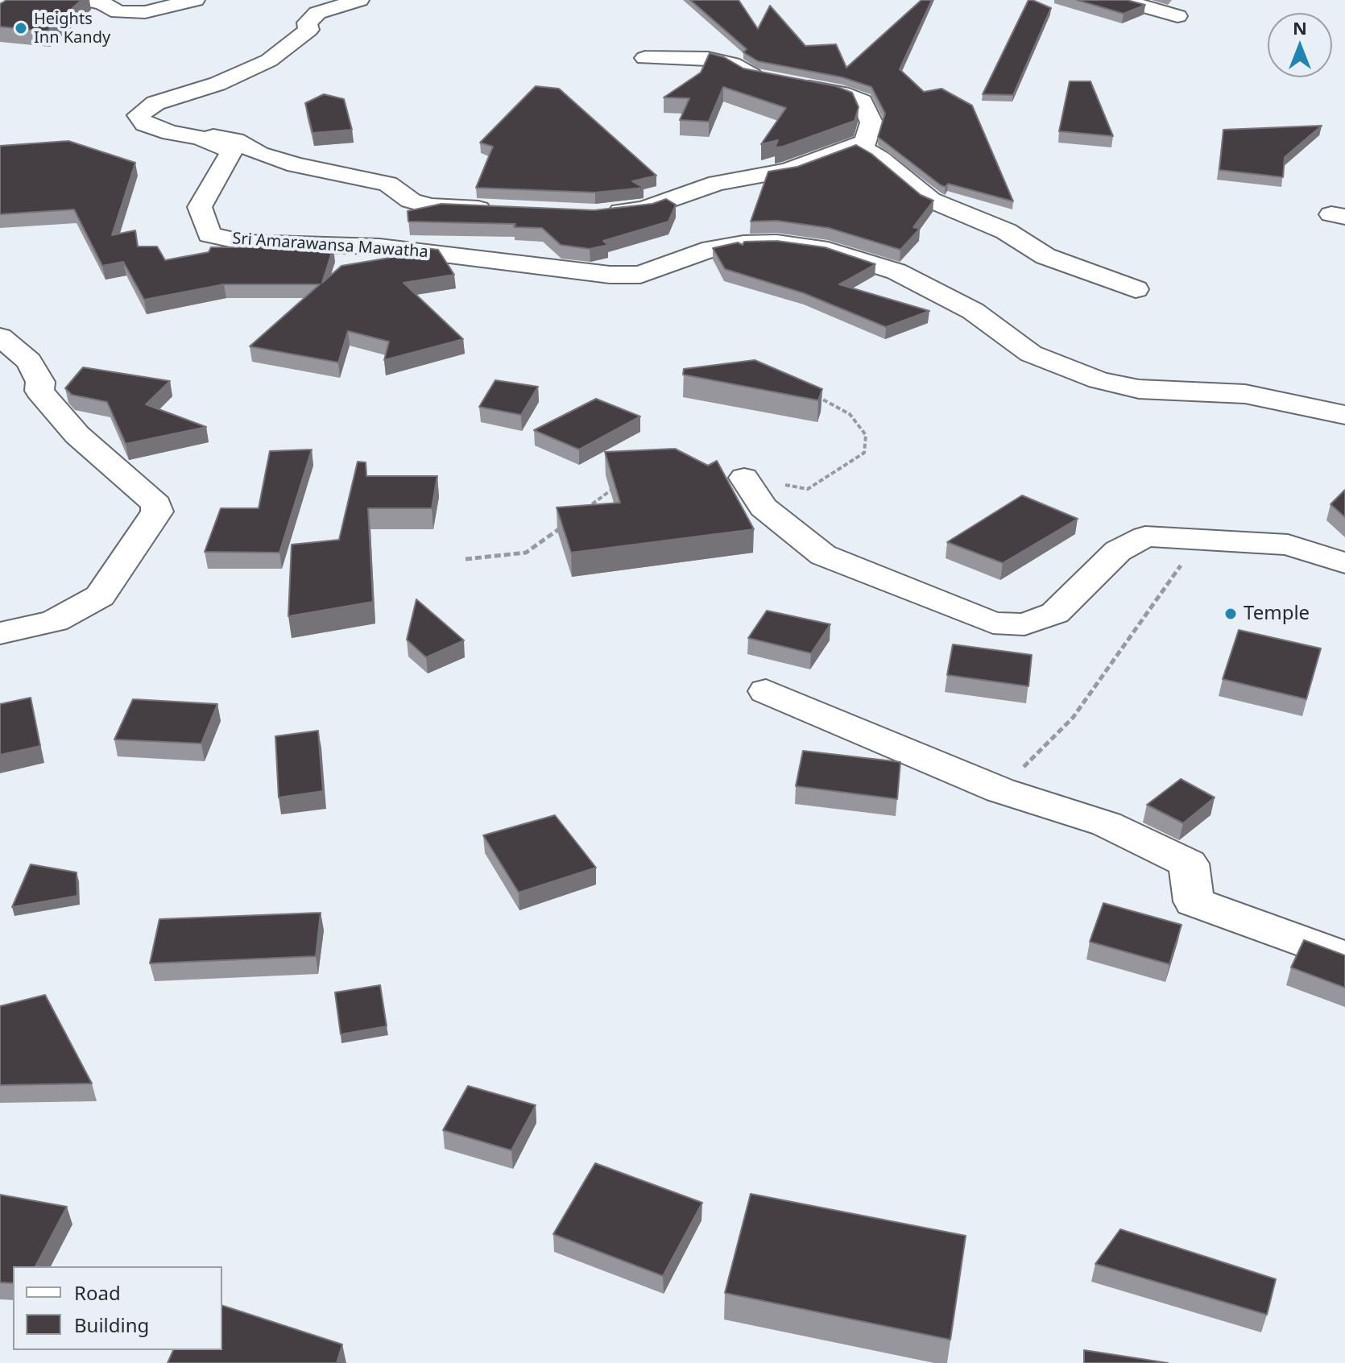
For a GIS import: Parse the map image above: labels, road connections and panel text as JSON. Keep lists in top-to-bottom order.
{
  "streets": {
    "street": ["Sri Amarawansa Mawatha"]
  },
  "places": ["Heights Inn Kandy", "Temple"],
  "legend": ["Road", "Building"],
  "north": "top"
}
